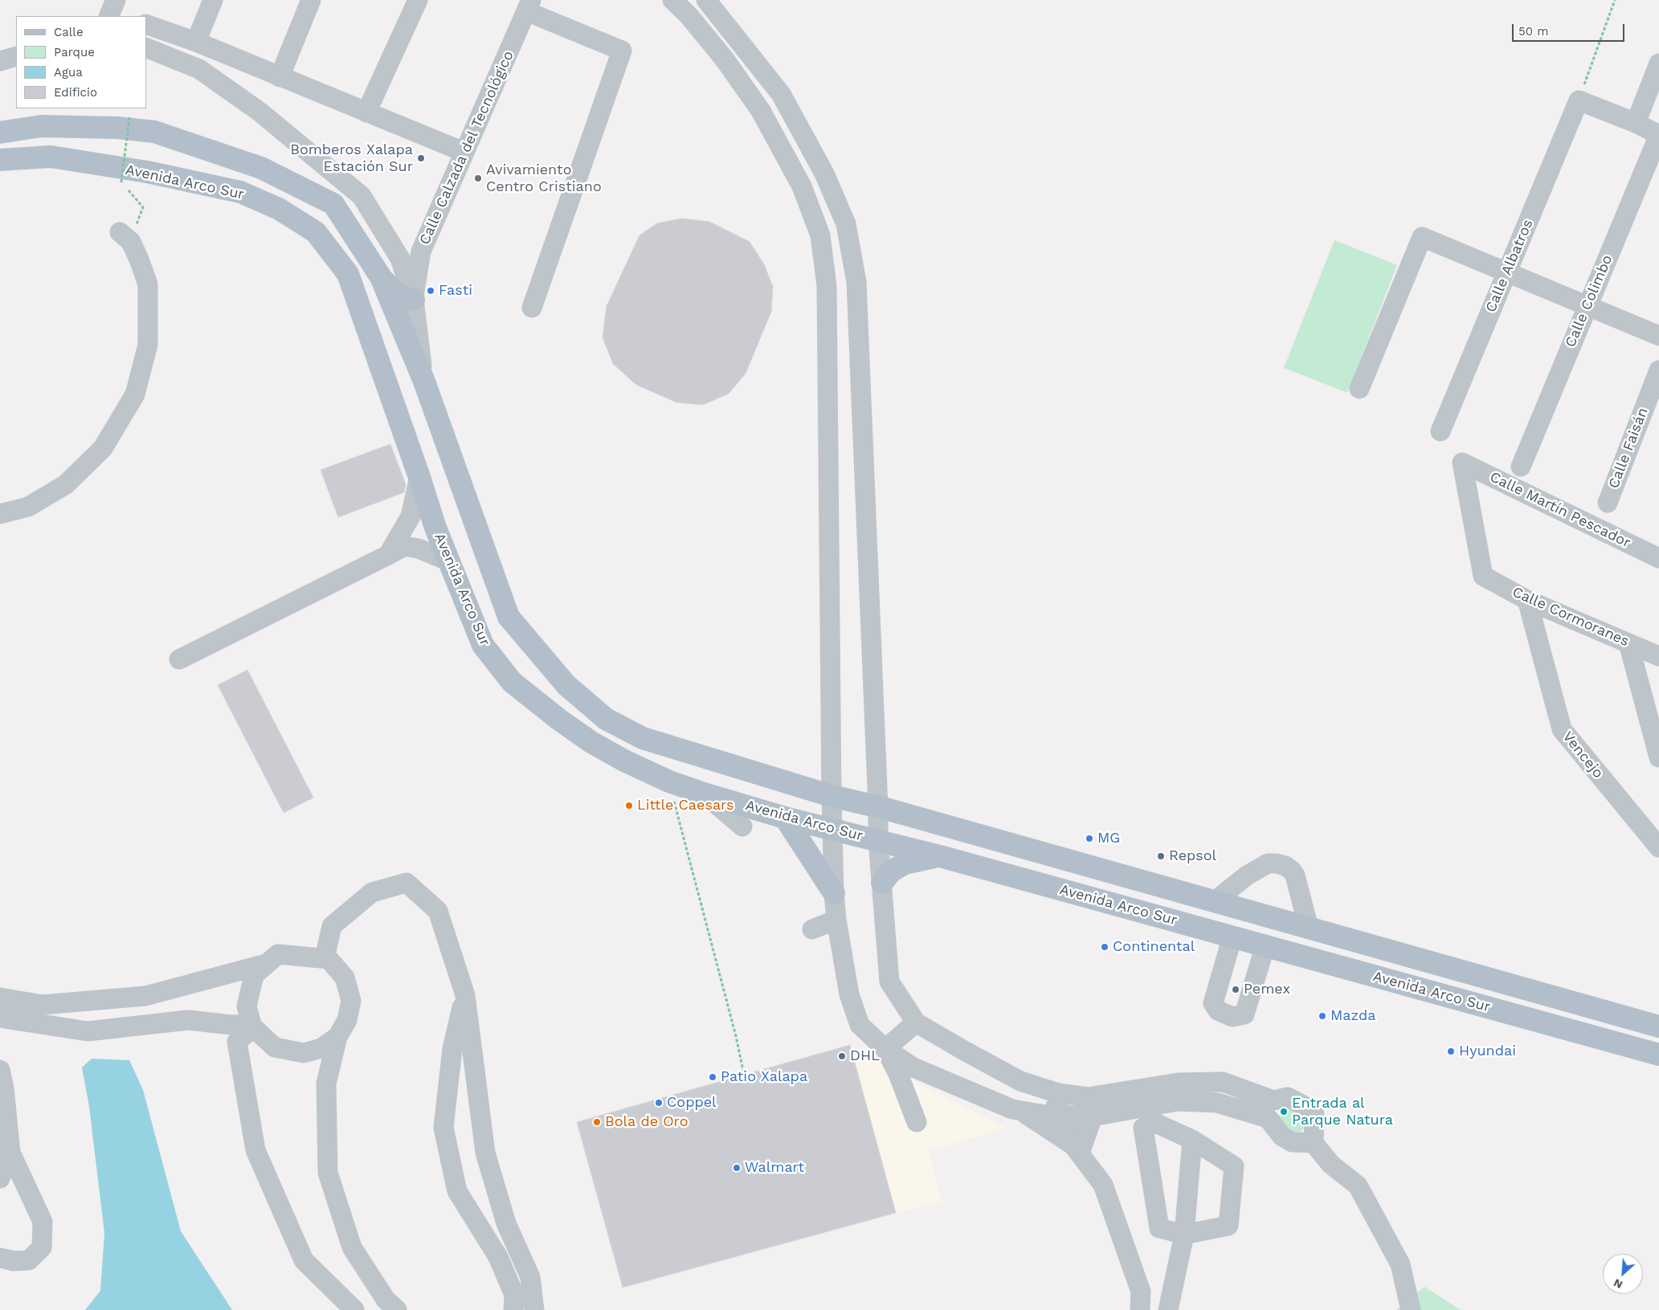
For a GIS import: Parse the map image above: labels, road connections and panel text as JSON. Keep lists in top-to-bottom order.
{
  "streets": {
    "main road": ["Avenida Arco Sur"],
    "street": [
      "Calle Calzada del Tecnológico",
      "Calle Albatros",
      "Calle Colimbo",
      "Calle Faisán",
      "Calle Martín Pescador",
      "Calle Cormoranes",
      "Vencejo"
    ]
  },
  "crossings": [
    ["Calle Martín Pescador", "Calle Cormoranes"],
    ["Calle Cormoranes", "Vencejo"]
  ],
  "places": [
    "Bomberos Xalapa Estación Sur",
    "Avivamiento Centro Cristiano",
    "Fasti",
    "Little Caesars",
    "MG",
    "Repsol",
    "Continental",
    "Pemex",
    "Mazda",
    "Hyundai",
    "DHL",
    "Patio Xalapa",
    "Coppel",
    "Entrada al Parque Natura",
    "Bola de Oro",
    "Walmart"
  ],
  "legend": [
    "Calle",
    "Parque",
    "Agua",
    "Edificio"
  ],
  "scale_bar": "50 m",
  "north": "bottom left"
}
